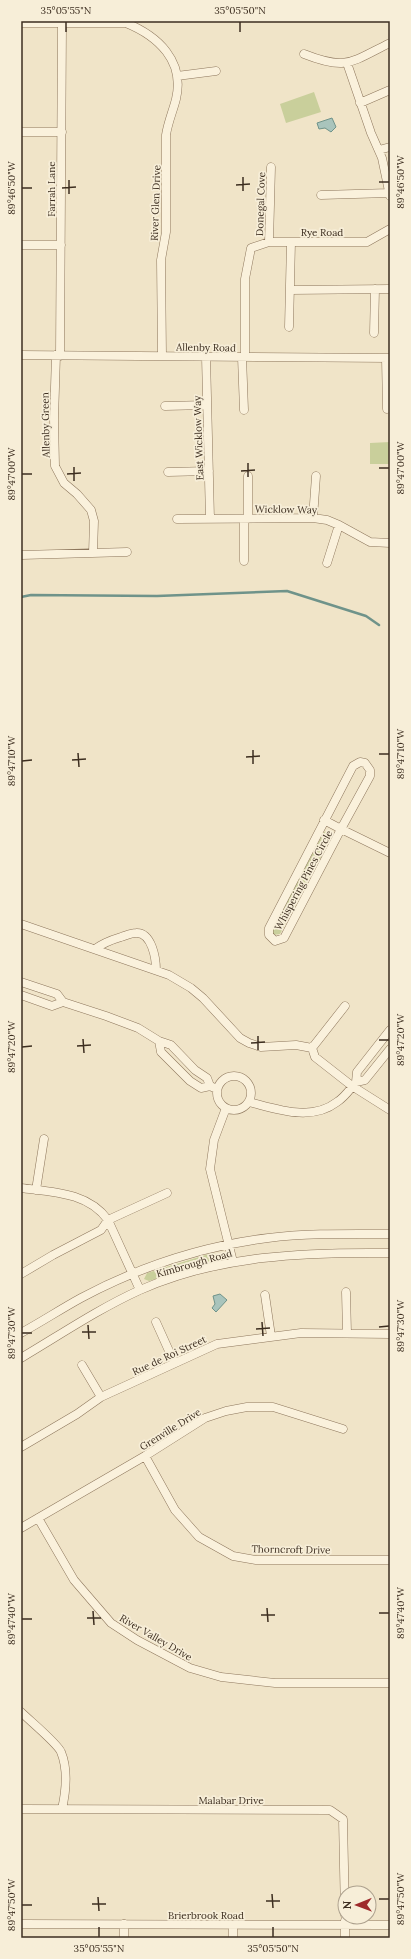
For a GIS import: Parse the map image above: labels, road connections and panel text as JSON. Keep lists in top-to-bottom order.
{
  "streets": {
    "street": [
      "Farrah Lane",
      "River Glen Drive",
      "Donegal Cove",
      "Rye Road",
      "Allenby Road",
      "Allenby Green",
      "East Wicklow Way",
      "Wicklow Way",
      "Whispering Pines Circle",
      "Kimbrough Road",
      "Rue de Roi Street",
      "Grenville Drive",
      "Thorncroft Drive",
      "River Valley Drive",
      "Malabar Drive",
      "Brierbrook Road"
    ]
  },
  "crossings": [
    ["Farrah Lane", "River Glen Drive"],
    ["Farrah Lane", "Allenby Road"],
    ["Farrah Lane", "Allenby Green"],
    ["River Glen Drive", "Allenby Road"],
    ["Donegal Cove", "Rye Road"],
    ["Rye Road", "Allenby Road"],
    ["Allenby Road", "Allenby Green"],
    ["Allenby Road", "East Wicklow Way"],
    ["East Wicklow Way", "Wicklow Way"],
    ["Grenville Drive", "Thorncroft Drive"],
    ["Grenville Drive", "River Valley Drive"]
  ],
  "north": "left",
  "coordinates": [
    "35°05'55\"N",
    "35°05'50\"N",
    "89°46'50\"W",
    "89°47'00\"W",
    "89°47'10\"W",
    "89°47'20\"W",
    "89°47'30\"W",
    "89°47'40\"W",
    "89°47'50\"W"
  ]
}
